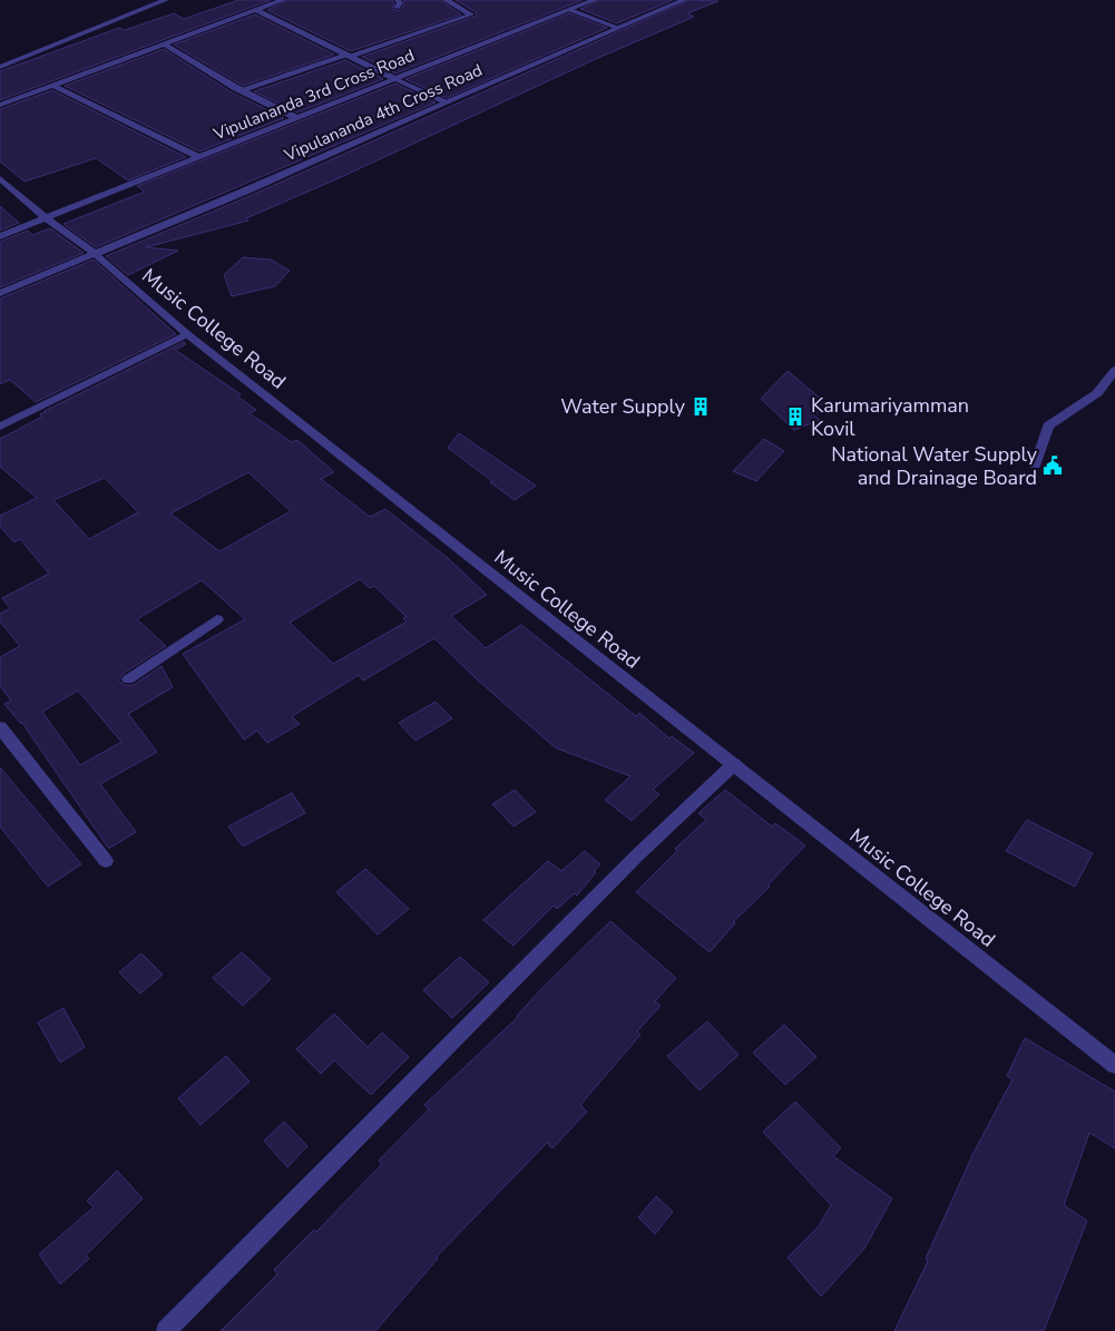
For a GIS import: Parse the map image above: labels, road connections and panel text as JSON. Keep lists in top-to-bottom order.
{
  "streets": {
    "street": ["Vipulananda 3rd Cross Road", "Vipulananda 4th Cross Road", "Music College Road"]
  },
  "crossings": [
    ["Vipulananda 3rd Cross Road", "Music College Road"],
    ["Vipulananda 4th Cross Road", "Music College Road"]
  ],
  "places": {
    "building": ["Water Supply", "Karumariyamman Kovil"],
    "public building": ["National Water Supply and Drainage Board"]
  }
}
